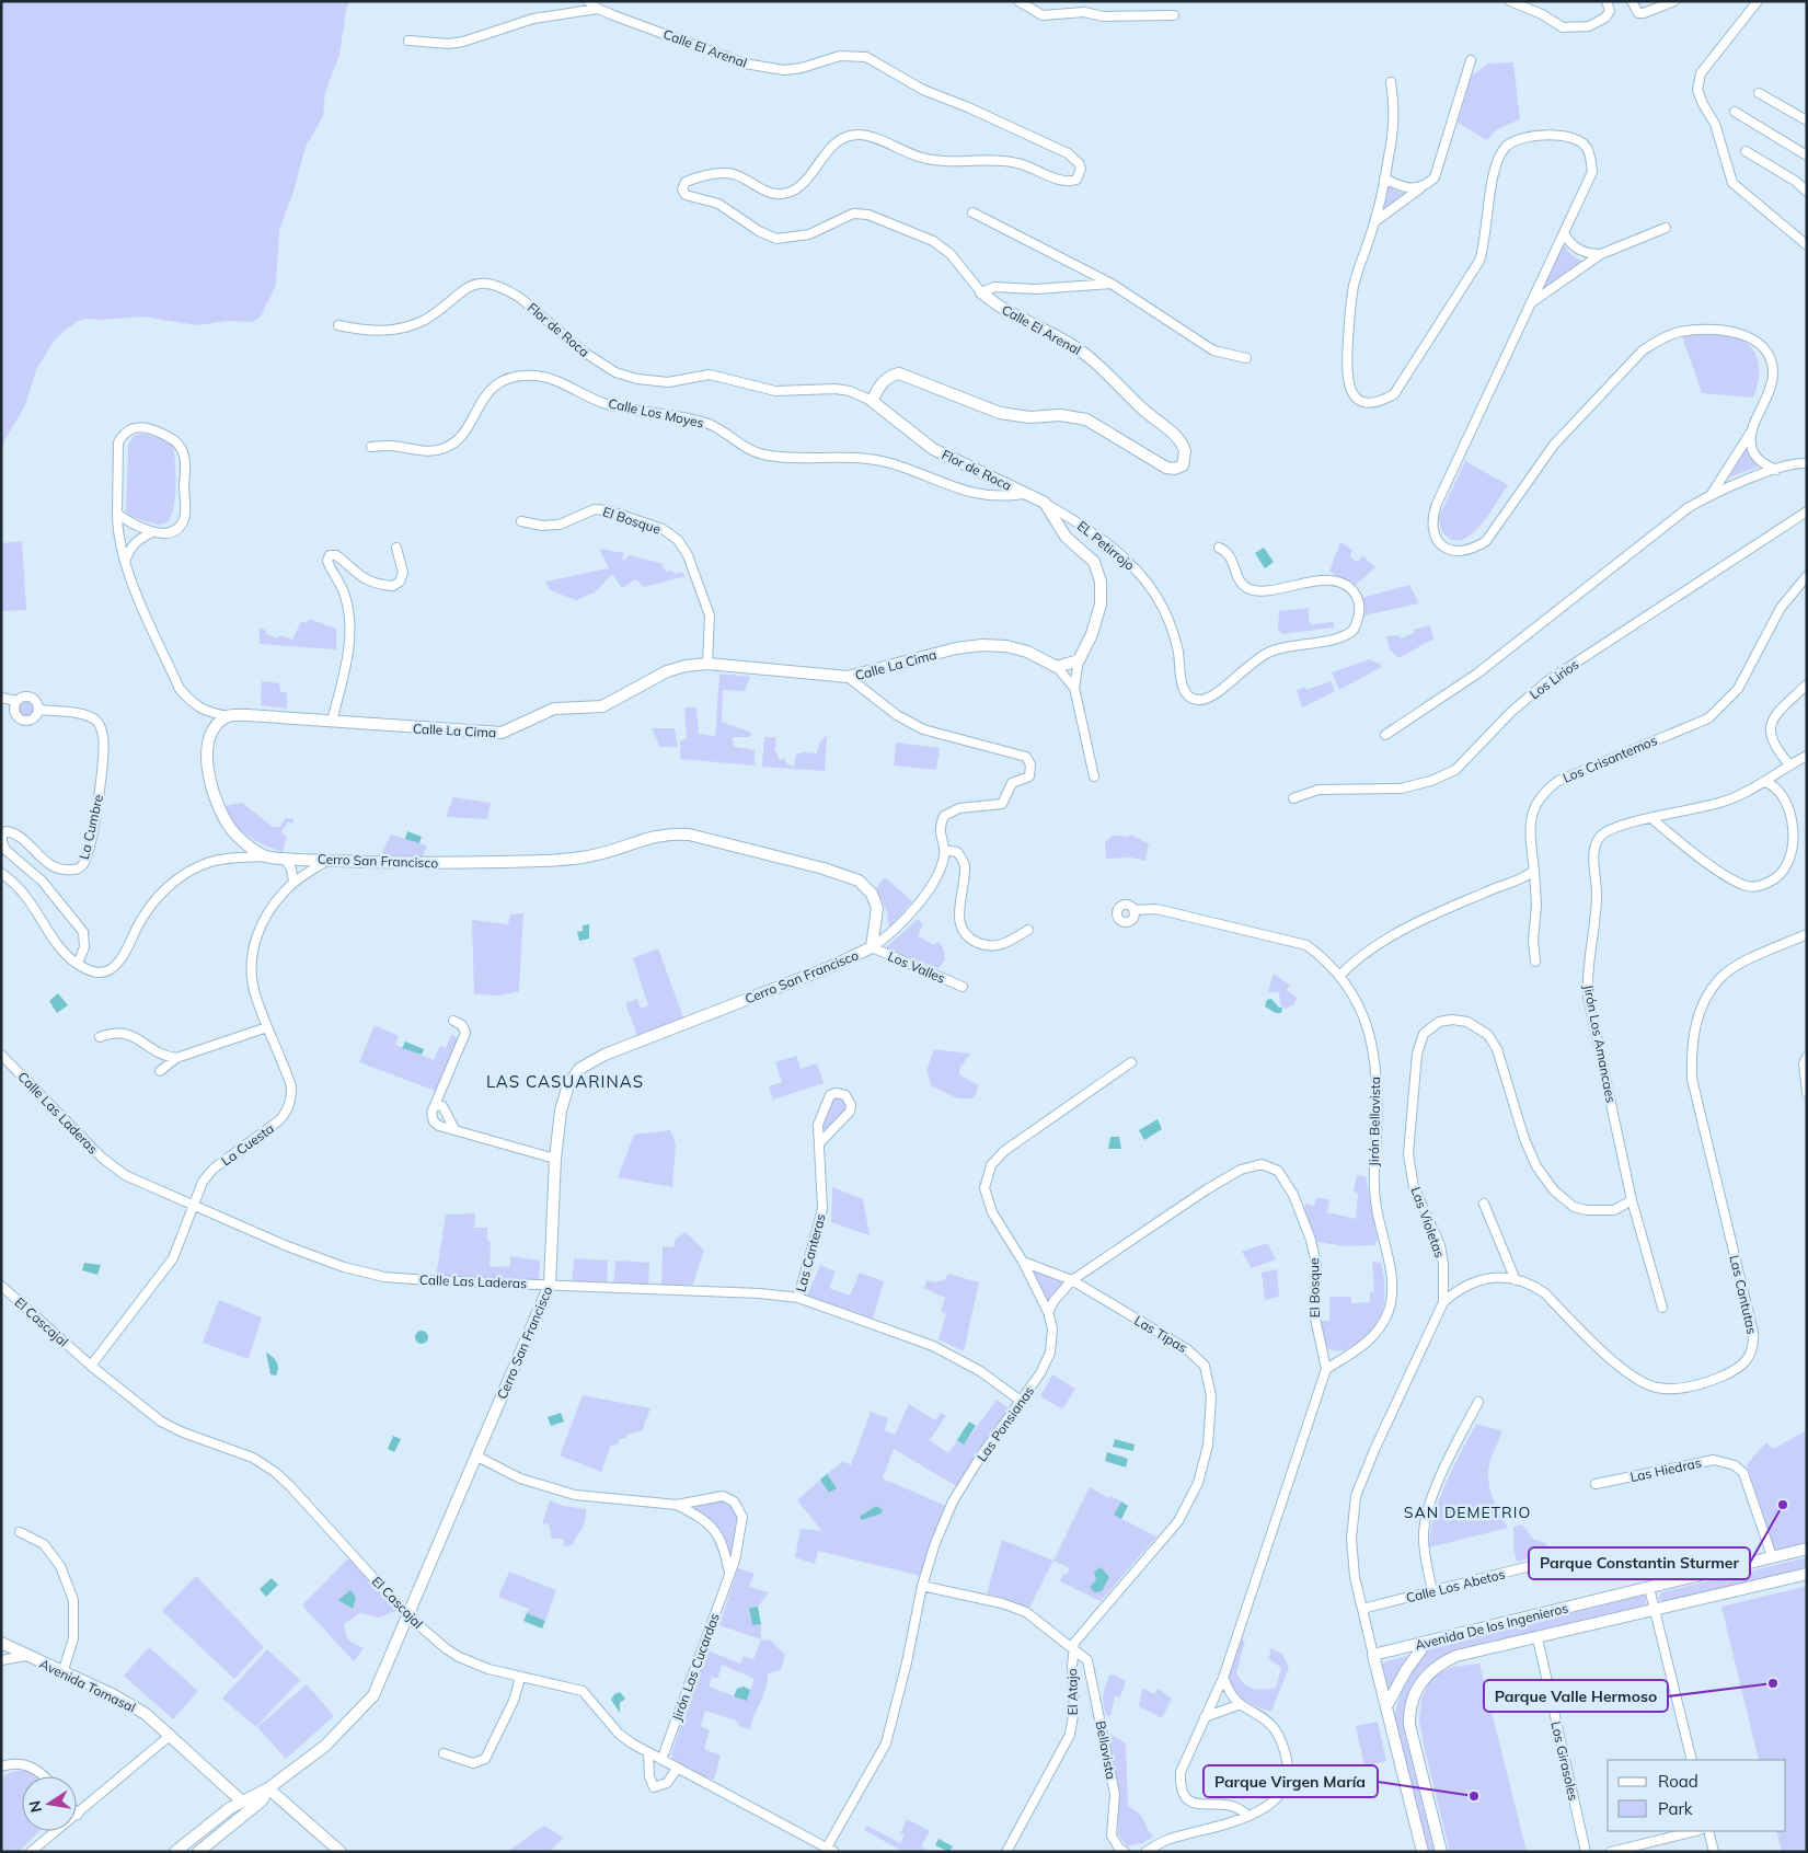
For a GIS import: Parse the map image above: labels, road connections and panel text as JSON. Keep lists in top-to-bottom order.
{
  "streets": {
    "street": [
      "Calle El Arenal",
      "Flor de Roca",
      "Calle Los Moyes",
      "El Bosque",
      "EL Petirrojo",
      "Calle La Cima",
      "Los Lirios",
      "Los Crisantemos",
      "La Cumbre",
      "Cerro San Francisco",
      "Los Valles",
      "Jirón Los Amancaes",
      "Calle Las Laderas",
      "Jirón Bellavista",
      "La Cuesta",
      "Las Violetas",
      "Las Canteras",
      "Las Cantutas",
      "El Cascajal",
      "Las Tipas",
      "Las Ponsianas",
      "Las Hiedras",
      "Calle Los Abetos",
      "Avenida De los Ingenieros",
      "Jirón Las Cucardas",
      "Avenida Tomasal",
      "El Atajo",
      "Bellavista",
      "Los Girasoles"
    ]
  },
  "crossings": [
    ["Calle El Arenal", "Flor de Roca"],
    ["Flor de Roca", "Calle Los Moyes"],
    ["El Bosque", "Calle La Cima"],
    ["El Bosque", "Jirón Bellavista"],
    ["El Bosque", "Las Tipas"],
    ["El Bosque", "Las Ponsianas"],
    ["La Cumbre", "Cerro San Francisco"],
    ["Cerro San Francisco", "Los Valles"],
    ["Cerro San Francisco", "Calle Las Laderas"],
    ["Cerro San Francisco", "La Cuesta"],
    ["Cerro San Francisco", "El Cascajal"],
    ["Cerro San Francisco", "Jirón Las Cucardas"],
    ["Jirón Los Amancaes", "Las Violetas"],
    ["Calle Las Laderas", "La Cuesta"],
    ["Calle Las Laderas", "Las Canteras"],
    ["Calle Las Laderas", "Las Ponsianas"],
    ["La Cuesta", "El Cascajal"],
    ["Las Violetas", "Las Cantutas"],
    ["Las Violetas", "Calle Los Abetos"],
    ["Las Violetas", "Avenida De los Ingenieros"],
    ["El Cascajal", "Las Ponsianas"],
    ["El Cascajal", "Jirón Las Cucardas"],
    ["Las Tipas", "Las Ponsianas"],
    ["Las Tipas", "El Atajo"],
    ["Las Tipas", "Bellavista"],
    ["Las Ponsianas", "El Atajo"],
    ["Las Hiedras", "Avenida De los Ingenieros"],
    ["Avenida De los Ingenieros", "Los Girasoles"],
    ["El Atajo", "Bellavista"]
  ],
  "districts": ["LAS CASUARINAS", "SAN DEMETRIO"],
  "places": ["Parque Constantin Sturmer", "Parque Valle Hermoso", "Parque Virgen María"],
  "legend": ["Road", "Park"],
  "north": "left"
}
